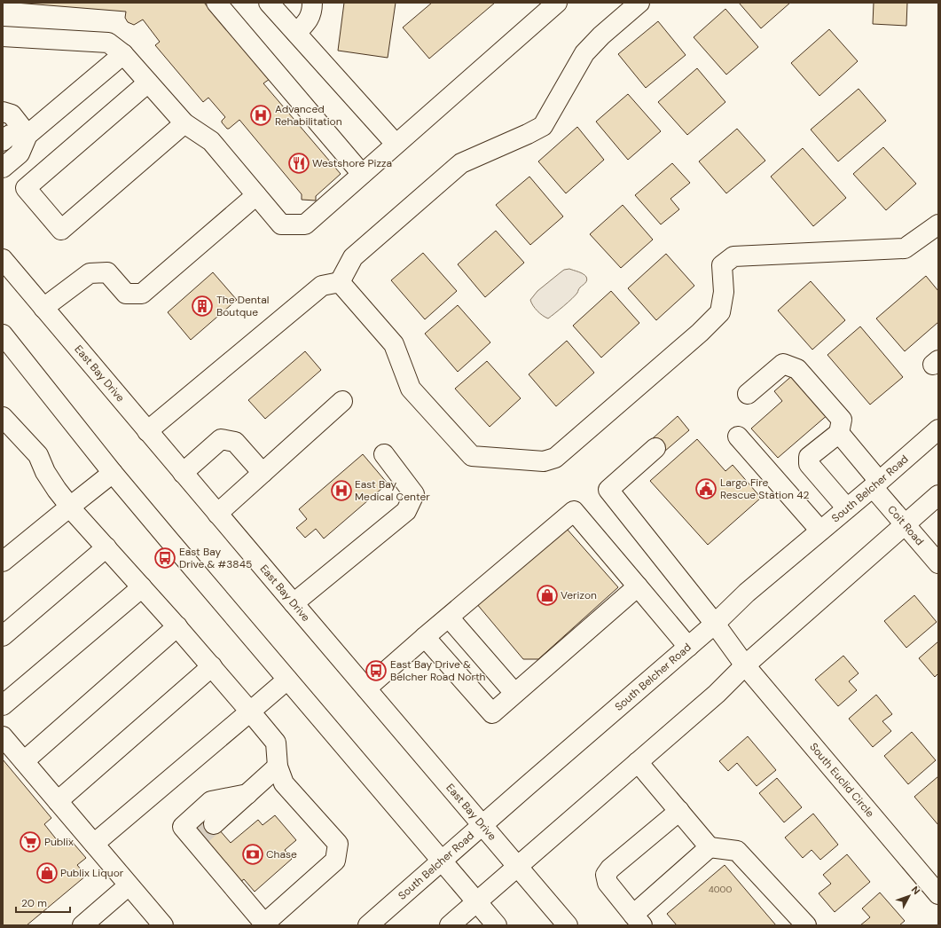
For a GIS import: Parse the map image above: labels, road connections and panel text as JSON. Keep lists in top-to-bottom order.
{
  "streets": {
    "main road": [
      "East Bay Drive",
      "South Belcher Road",
      "Coit Road",
      "South Euclid Circle"
    ]
  },
  "crossings": [
    ["East Bay Drive", "South Belcher Road"],
    ["South Belcher Road", "Coit Road"],
    ["South Belcher Road", "South Euclid Circle"]
  ],
  "places": {
    "hospital": ["Advanced Rehabilitation", "East Bay Medical Center"],
    "restaurant": ["Westshore Pizza"],
    "building": ["The Dental Boutque"],
    "public building": ["Largo Fire Rescue Station 42"],
    "bus stop": ["East Bay Drive & #3845", "East Bay Drive & Belcher Road North"],
    "shop": ["Verizon", "Publix Liquor"],
    "supermarket": ["Publix"],
    "bank": ["Chase"]
  },
  "house_numbers": ["4000"],
  "scale_bar": "20 m",
  "north": "top right"
}
